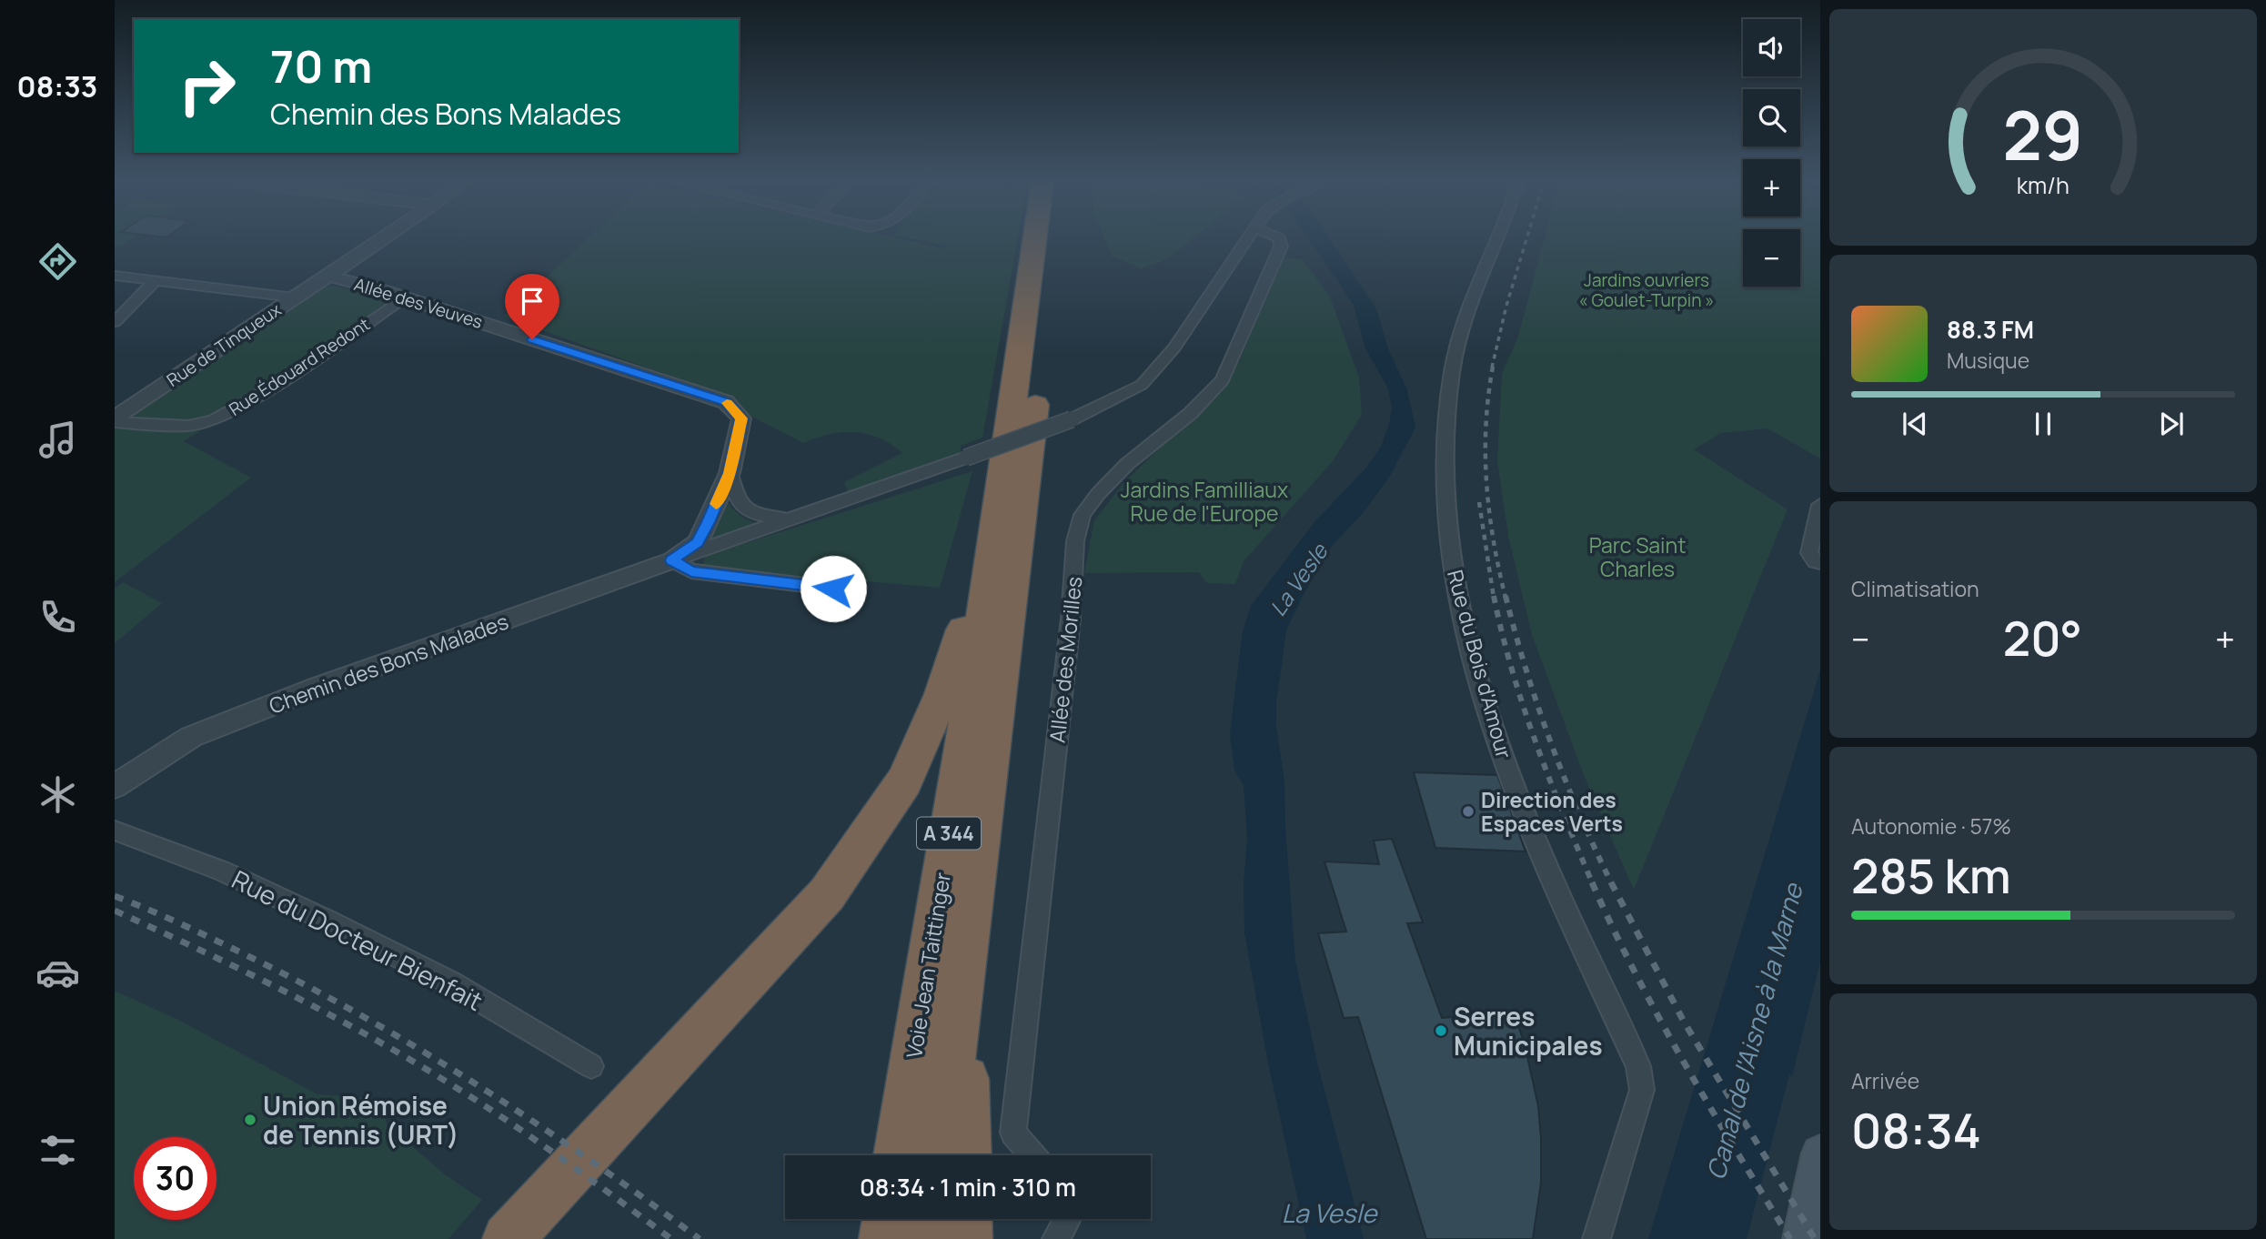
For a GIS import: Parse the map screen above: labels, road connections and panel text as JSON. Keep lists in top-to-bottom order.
{
  "streets": {
    "highway": ["A 344", "Voie Jean Taittinger"],
    "street": [
      "Allée des Veuves",
      "Rue de Tinqueux",
      "Rue Édouard Redont",
      "Allée des Morilles",
      "Chemin des Bons Malades",
      "Rue du Bois d'Amour",
      "Rue du Docteur Bienfait"
    ]
  },
  "crossings": [
    ["Allée des Veuves", "Rue de Tinqueux"],
    ["Allée des Veuves", "Rue Édouard Redont"],
    ["Allée des Veuves", "Chemin des Bons Malades"],
    ["Rue de Tinqueux", "Rue Édouard Redont"],
    ["A 344", "Voie Jean Taittinger"]
  ],
  "water": ["La Vesle", "Canal de l'Aisne à la Marne"],
  "parks": ["Jardins ouvriers « Goulet-Turpin »", "Jardins Familliaux Rue de l'Europe", "Parc Saint Charles"],
  "places": ["Direction des Espaces Verts", "Serres Municipales", "Union Rémoise de Tennis (URT)"],
  "page": {
    "tabs": "08:33",
    "map_buttons": ["+", "−"],
    "turn": ["70 m", "Chemin des Bons Malades"],
    "song": ["88.3 FM", "Musique"],
    "tile": [
      "Climatisation",
      ["Autonomie · 57%", "285 km"],
      ["Arrivée", "08:34"]
    ],
    "heat": ["−", "20°", "+"],
    "limit": "30",
    "trip": "08:34 · 1 min · 310 m",
    "gauge": ["29", "km/h"]
  }
}
